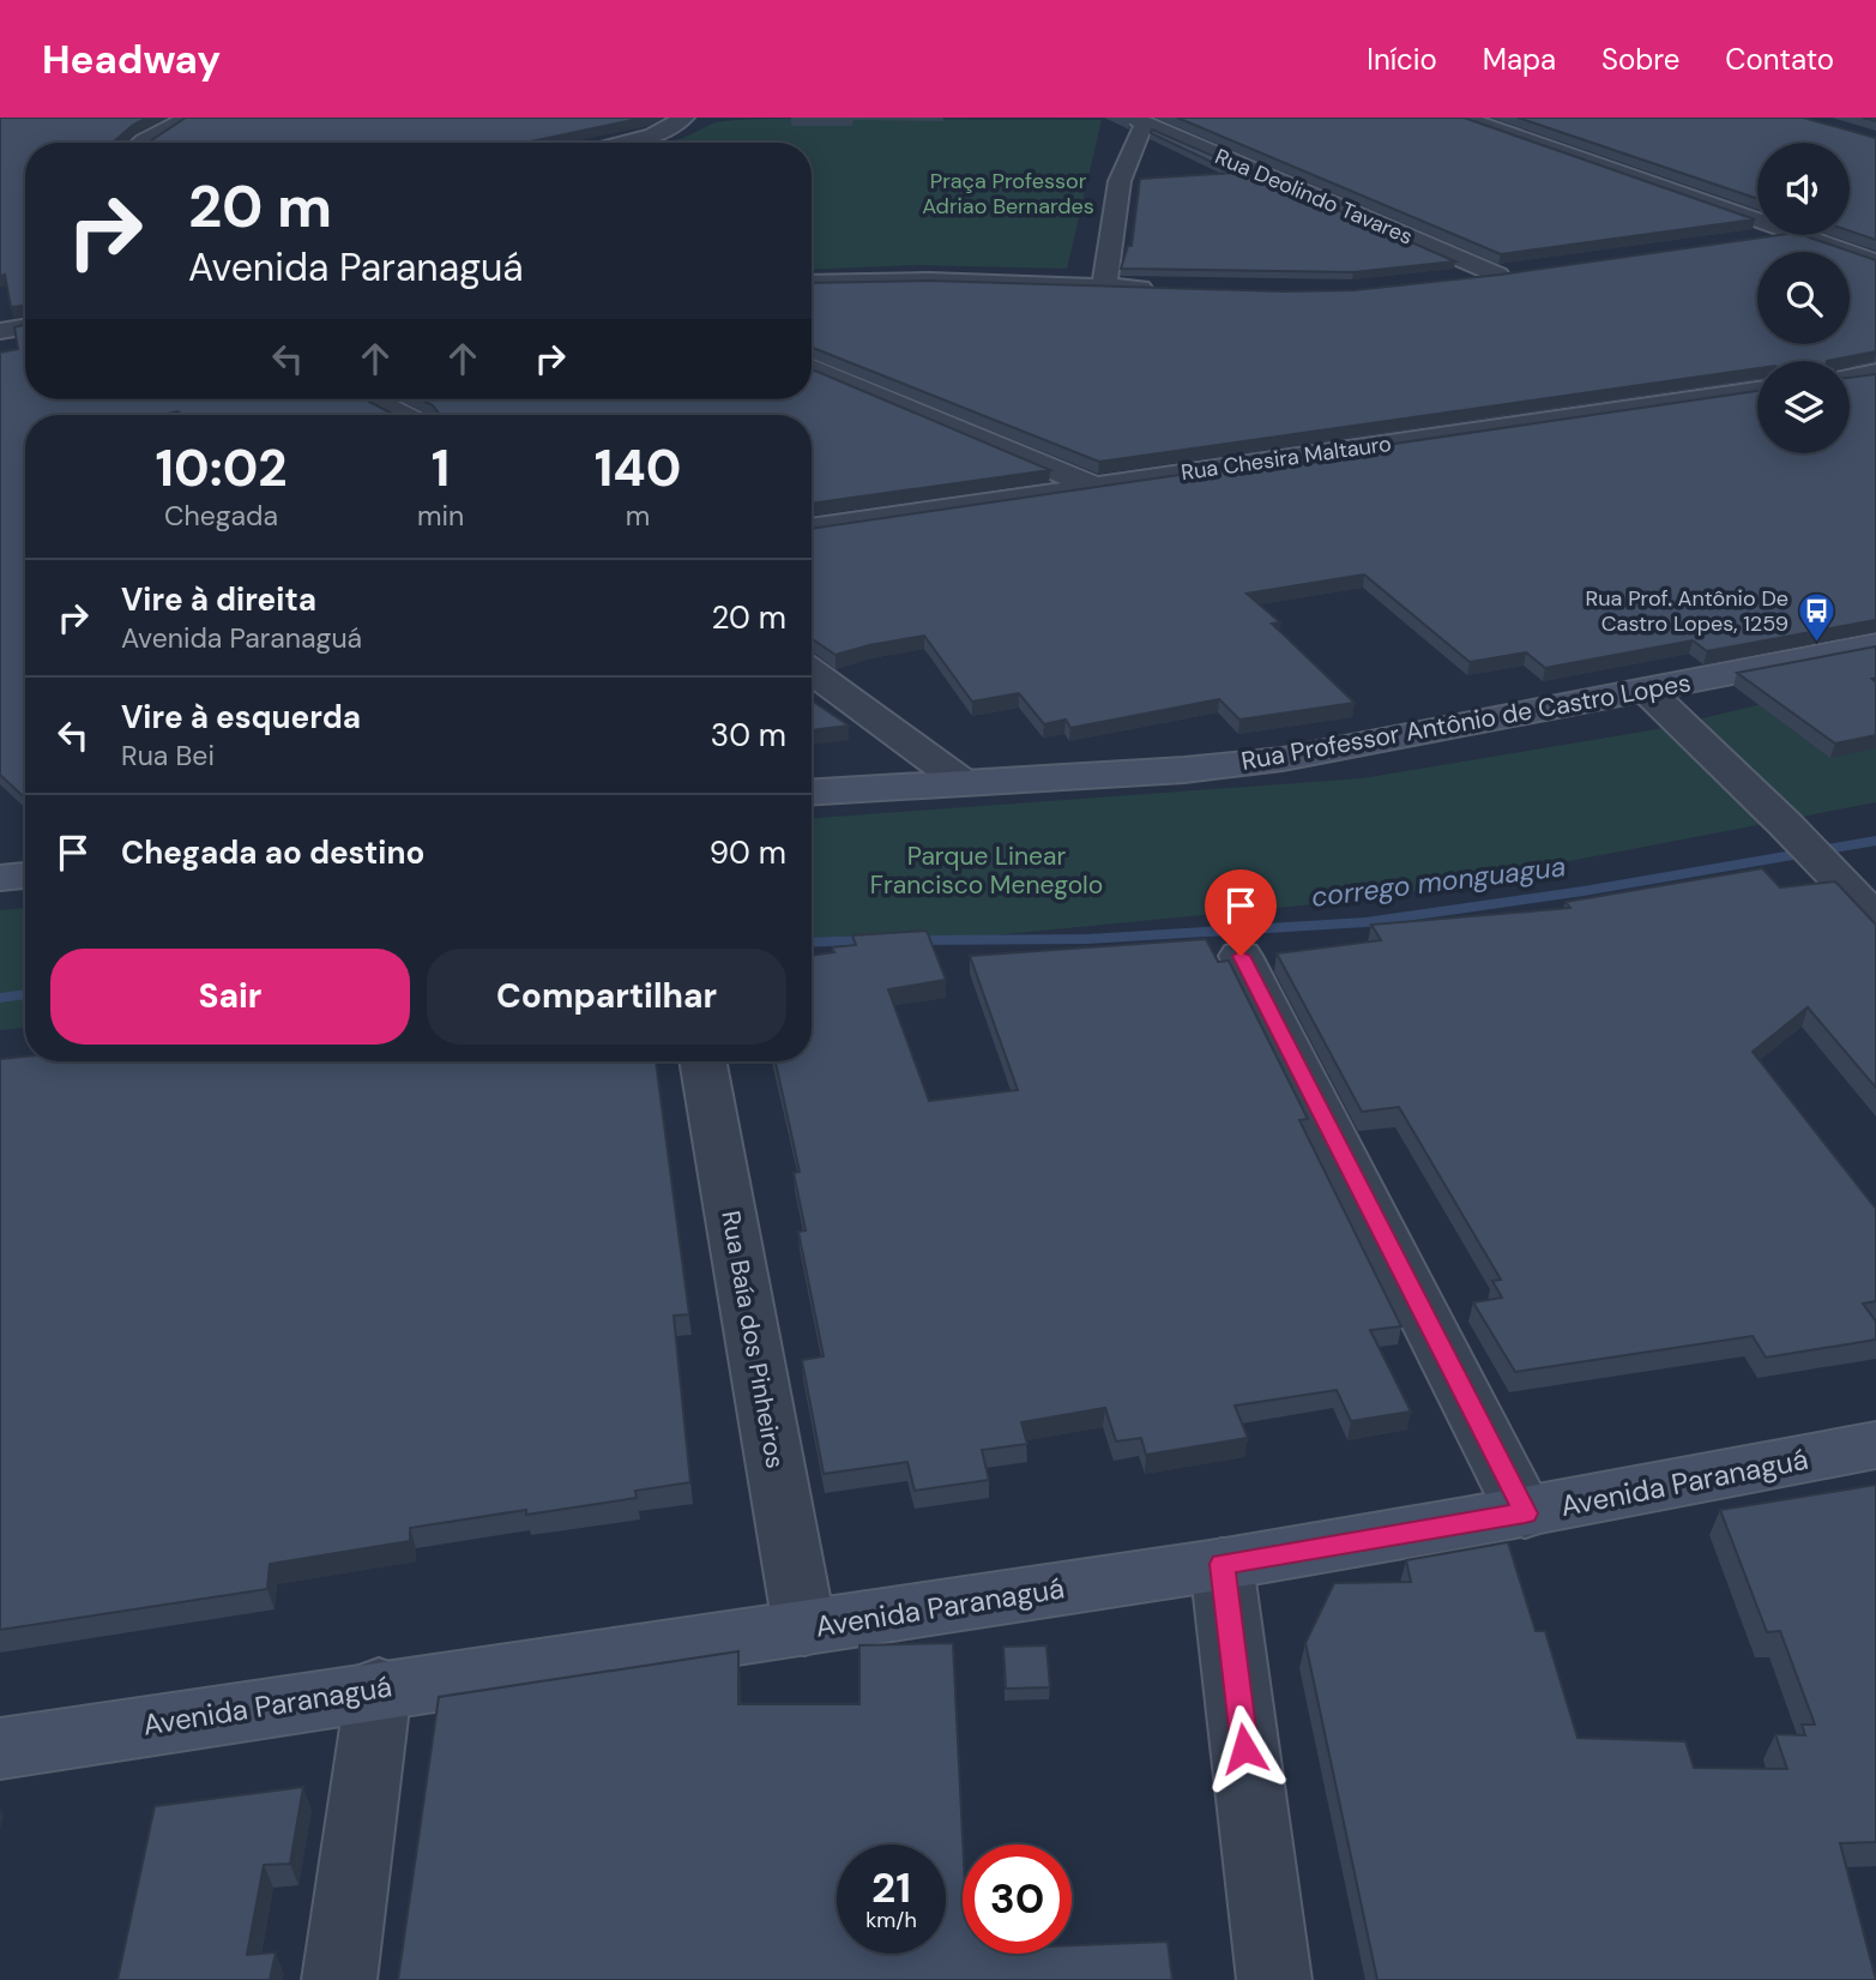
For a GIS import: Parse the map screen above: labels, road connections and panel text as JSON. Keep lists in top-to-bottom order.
{
  "streets": {
    "main road": ["Rua Professor Antônio de Castro Lopes", "Avenida Paranaguá"],
    "street": ["Rua Deolindo Tavares", "Rua Chesira Maltauro", "Rua Baía dos Pinheiros"]
  },
  "crossings": [
    ["Rua Baía dos Pinheiros", "Avenida Paranaguá"]
  ],
  "water": ["corrego monguagua"],
  "parks": ["Praça Professor Adriao Bernardes", "Parque Linear Francisco Menegolo"],
  "places": {
    "bus stop": ["Rua Prof. Antônio De Castro Lopes, 1259"]
  },
  "page": {
    "header": "Headway",
    "nav": [
      "Início",
      "Mapa",
      "Sobre",
      "Contato"
    ],
    "turn": ["20 m", "Avenida Paranaguá"],
    "eta": [
      "10:02",
      "Chegada",
      "1",
      "min",
      "140",
      "m"
    ],
    "list": [
      {
        "name": "Vire à direita",
        "note": "Avenida Paranaguá",
        "value": "20 m"
      },
      {
        "name": "Vire à esquerda",
        "note": "Rua Bei",
        "value": "30 m"
      },
      {
        "name": "Chegada ao destino",
        "value": "90 m"
      }
    ],
    "buttons": ["Sair", "Compartilhar"],
    "speed": "21 km/h",
    "limit": "30"
  }
}
